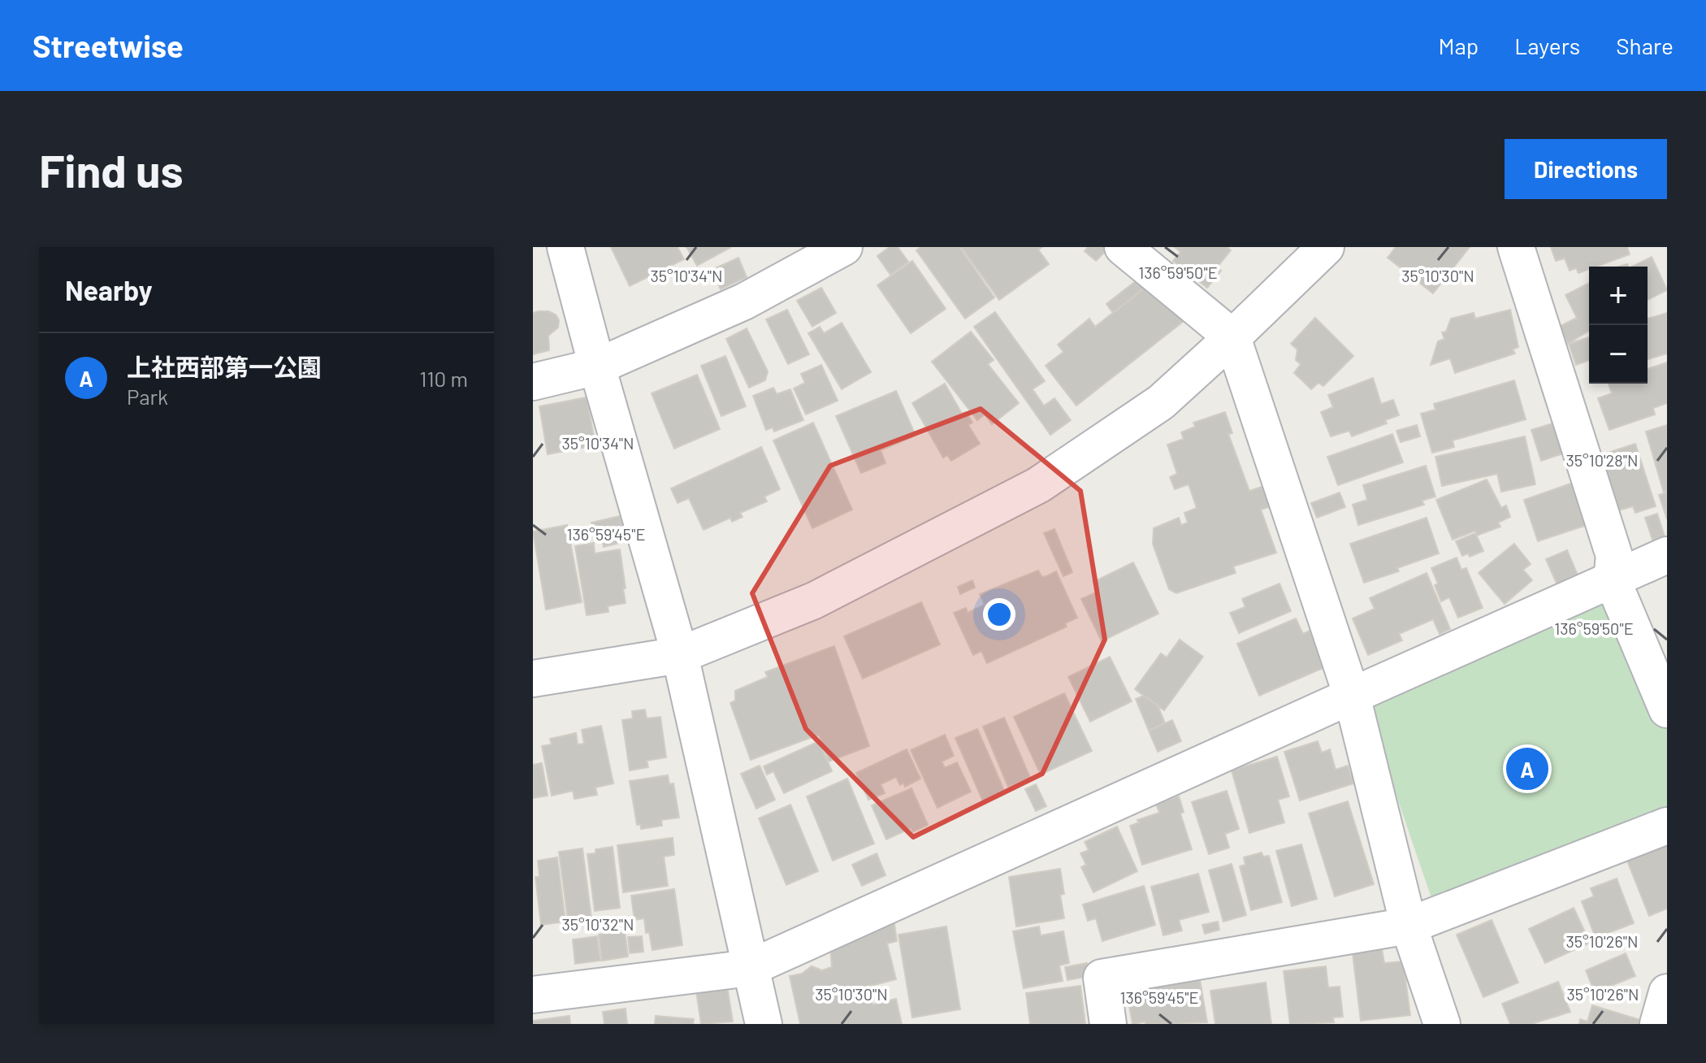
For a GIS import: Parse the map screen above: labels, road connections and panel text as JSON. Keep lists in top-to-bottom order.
{
  "page": {
    "header": "Streetwise",
    "nav": ["Map", "Layers", "Share"],
    "buttons": "Directions",
    "title": "Find us",
    "heading": "Nearby",
    "map_buttons": ["+", "−"],
    "list": [
      {
        "mark": "A",
        "name": "上社西部第一公園",
        "note": "Park",
        "value": "110 m"
      }
    ],
    "pins": "A"
  },
  "coordinates": [
    "136°59'50\"E",
    "35°10'34\"N",
    "35°10'30\"N",
    "35°10'28\"N",
    "136°59'45\"E",
    "35°10'32\"N",
    "35°10'26\"N"
  ]
}
